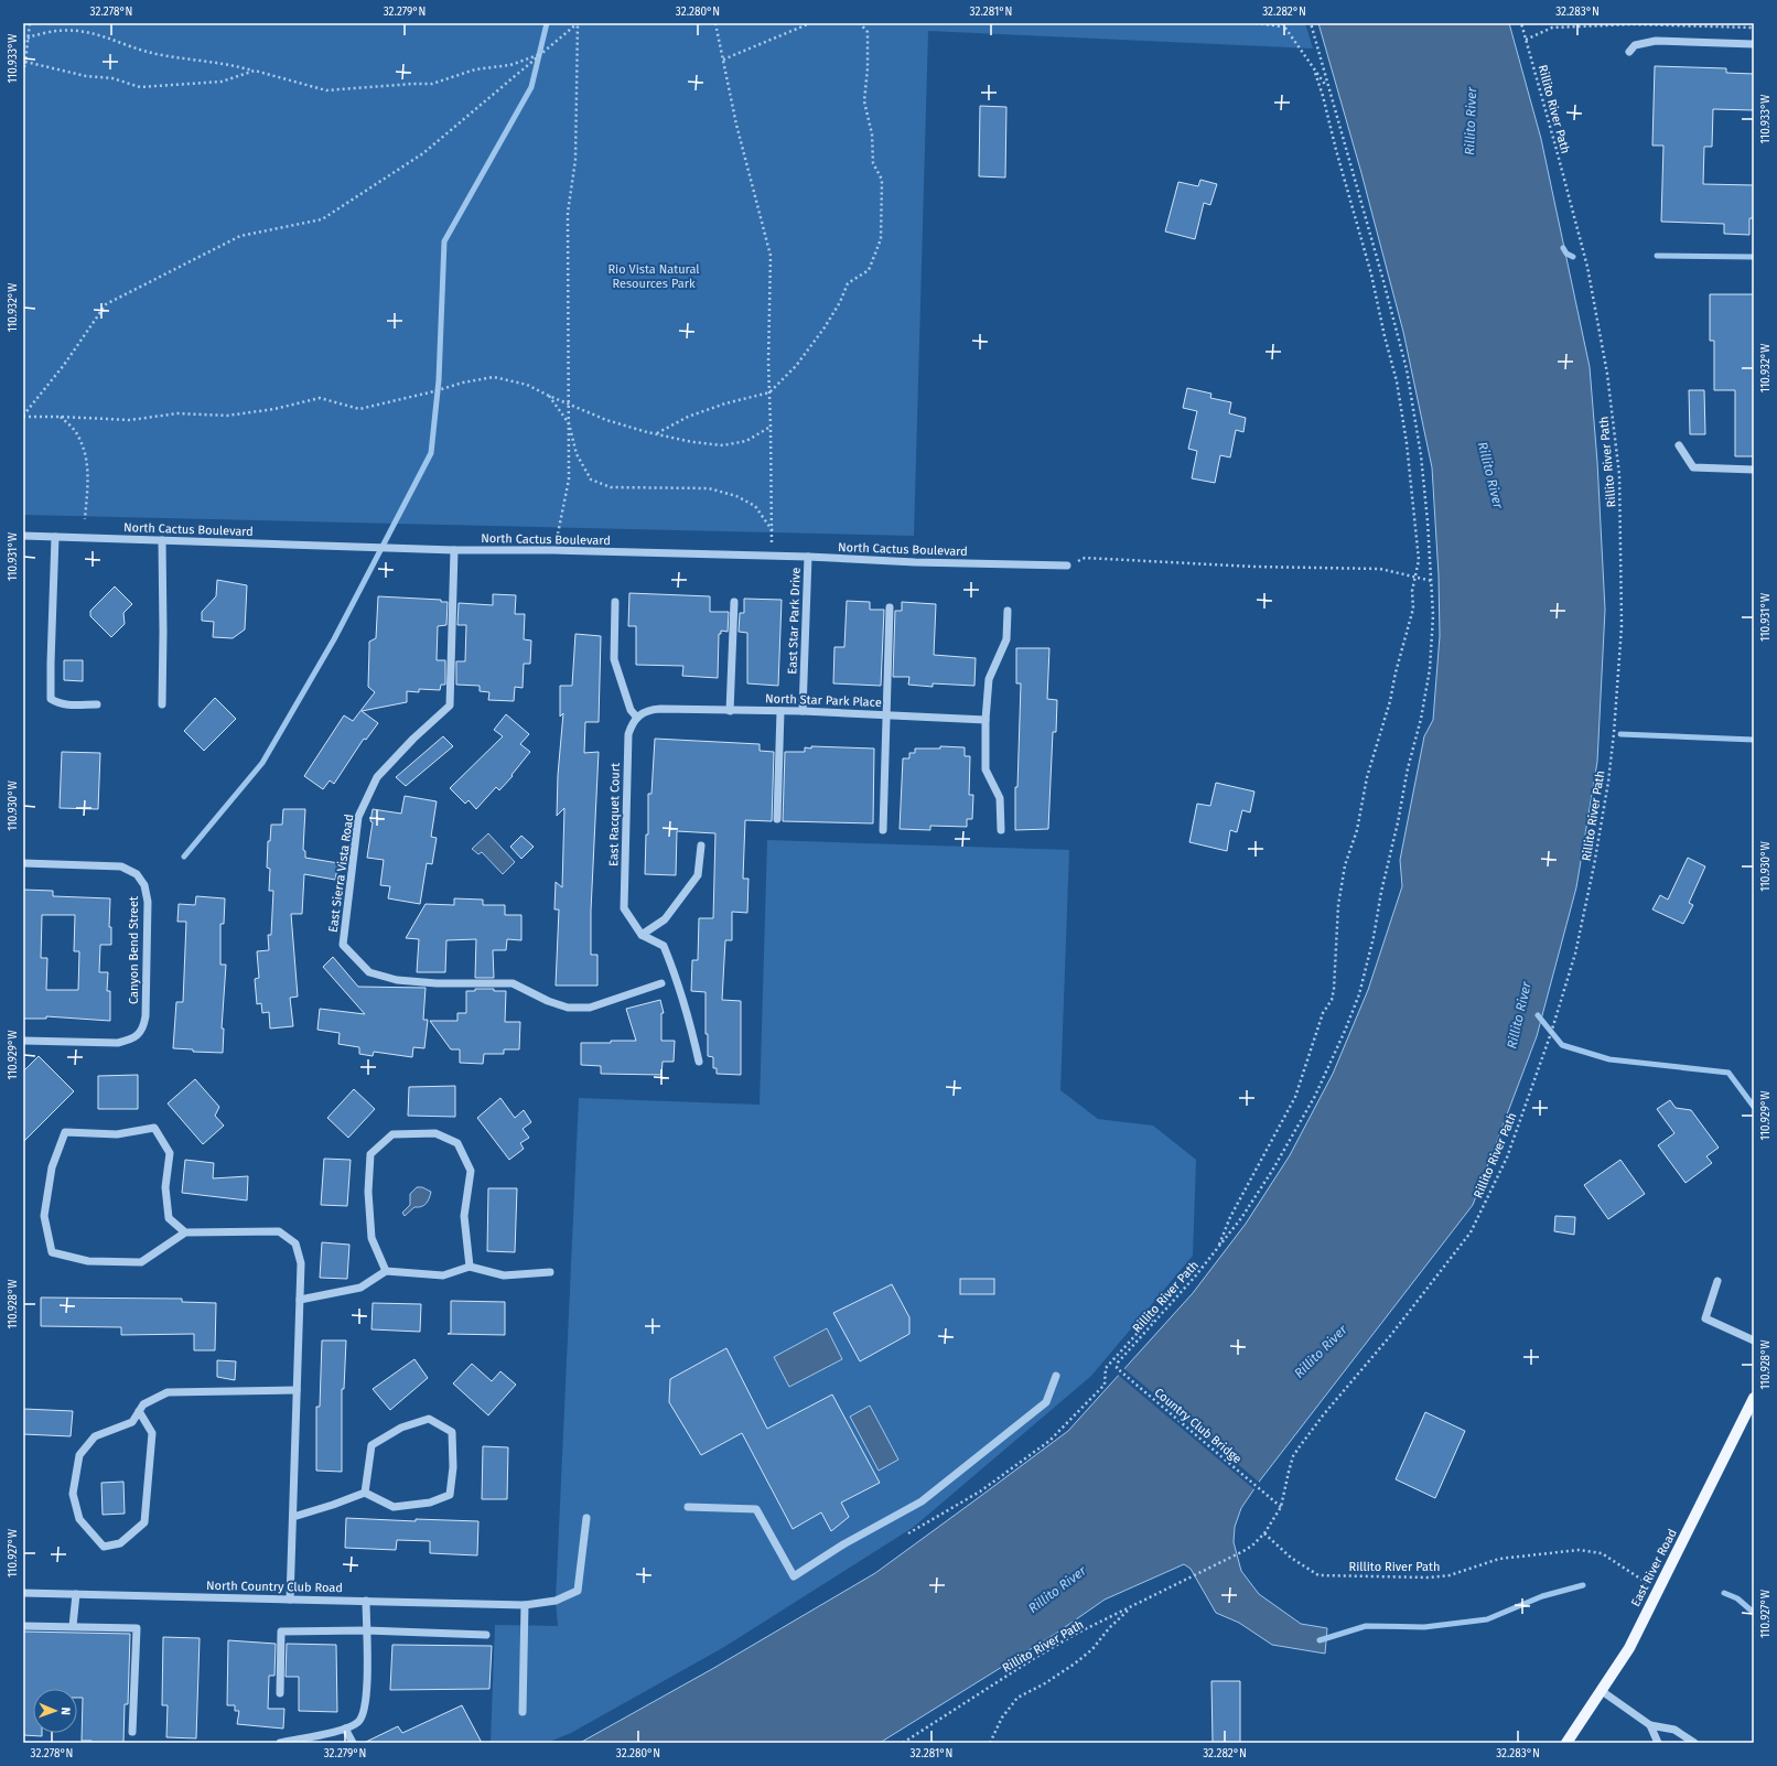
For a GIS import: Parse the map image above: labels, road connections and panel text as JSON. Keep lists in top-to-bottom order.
{
  "streets": {
    "main road": ["East River Road"],
    "street": [
      "North Cactus Boulevard",
      "East Star Park Drive",
      "North Star Park Place",
      "East Racquet Court",
      "East Sierra Vista Road",
      "Canyon Bend Street",
      "North Country Club Road"
    ],
    "path": ["Rillito River Path", "Country Club Bridge"]
  },
  "crossings": [
    ["Rillito River Path", "Country Club Bridge"],
    ["Rillito River Path", "East River Road"],
    ["North Cactus Boulevard", "East Star Park Drive"],
    ["North Cactus Boulevard", "East Sierra Vista Road"],
    ["East Star Park Drive", "North Star Park Place"],
    ["North Star Park Place", "East Racquet Court"]
  ],
  "water": ["Rillito River"],
  "parks": ["Rio Vista Natural Resources Park"],
  "north": "right",
  "coordinates": [
    "32.278°N",
    "32.279°N",
    "32.280°N",
    "32.281°N",
    "32.282°N",
    "32.283°N",
    "110.933°W",
    "110.932°W",
    "110.931°W",
    "110.930°W",
    "110.929°W",
    "110.928°W",
    "110.927°W"
  ]
}
